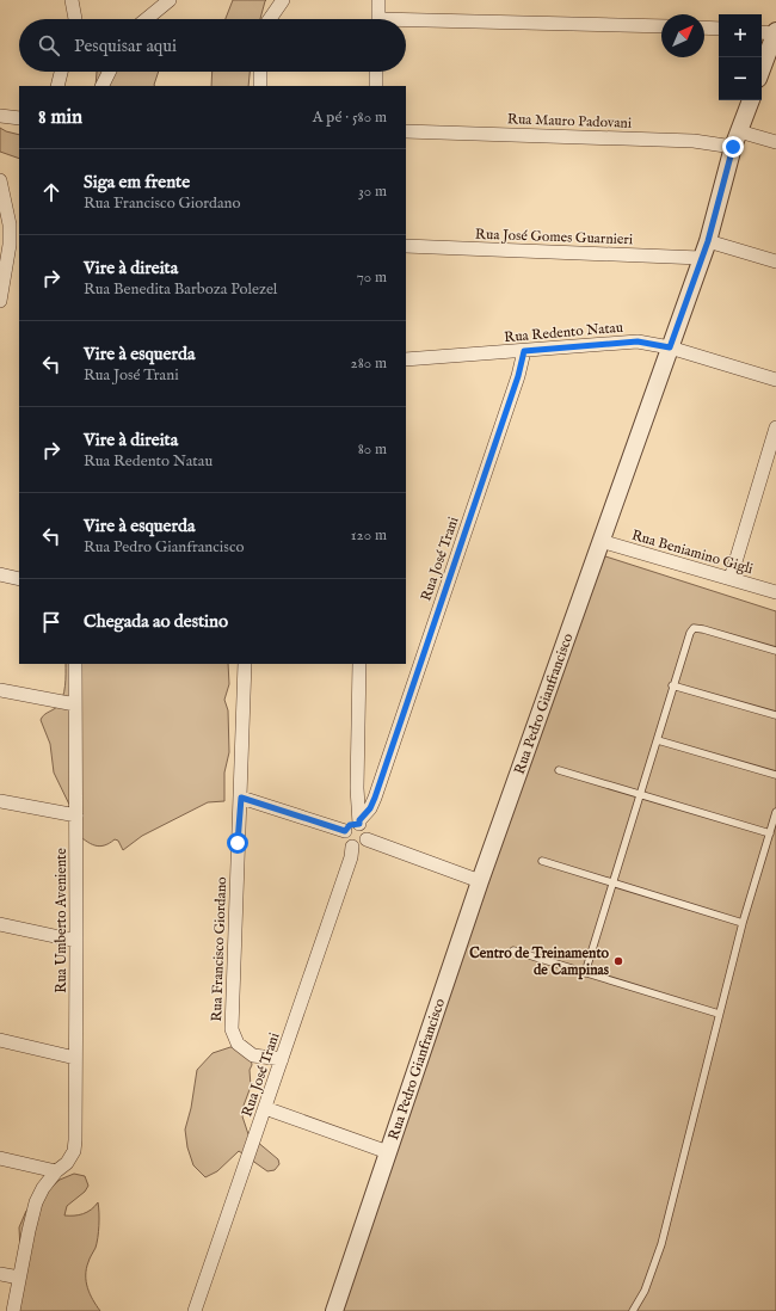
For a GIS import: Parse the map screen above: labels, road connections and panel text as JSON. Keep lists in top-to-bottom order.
{
  "streets": {
    "street": [
      "Rua Mauro Padovani",
      "Rua José Gomes Guarnieri",
      "Rua Redento Natau",
      "Rua Beniamino Gigli",
      "Rua José Trani",
      "Rua Pedro Gianfrancisco",
      "Rua Umberto Aveniente",
      "Rua Francisco Giordano"
    ]
  },
  "crossings": [
    ["Rua Mauro Padovani", "Rua Pedro Gianfrancisco"],
    ["Rua José Gomes Guarnieri", "Rua Pedro Gianfrancisco"],
    ["Rua Redento Natau", "Rua José Trani"],
    ["Rua Redento Natau", "Rua Pedro Gianfrancisco"],
    ["Rua Beniamino Gigli", "Rua Pedro Gianfrancisco"],
    ["Rua José Trani", "Rua Francisco Giordano"]
  ],
  "places": ["Centro de Treinamento de Campinas"],
  "north": "top right",
  "page": {
    "map_buttons": ["+", "−"],
    "search": "Pesquisar aqui",
    "heading": ["8 min", "A pé · 580 m"],
    "list": [
      ["Siga em frente", "Rua Francisco Giordano", "30 m"],
      ["Vire à direita", "Rua Benedita Barboza Polezel", "70 m"],
      ["Vire à esquerda", "Rua José Trani", "280 m"],
      ["Vire à direita", "Rua Redento Natau", "80 m"],
      ["Vire à esquerda", "Rua Pedro Gianfrancisco", "120 m"],
      "Chegada ao destino"
    ]
  }
}
